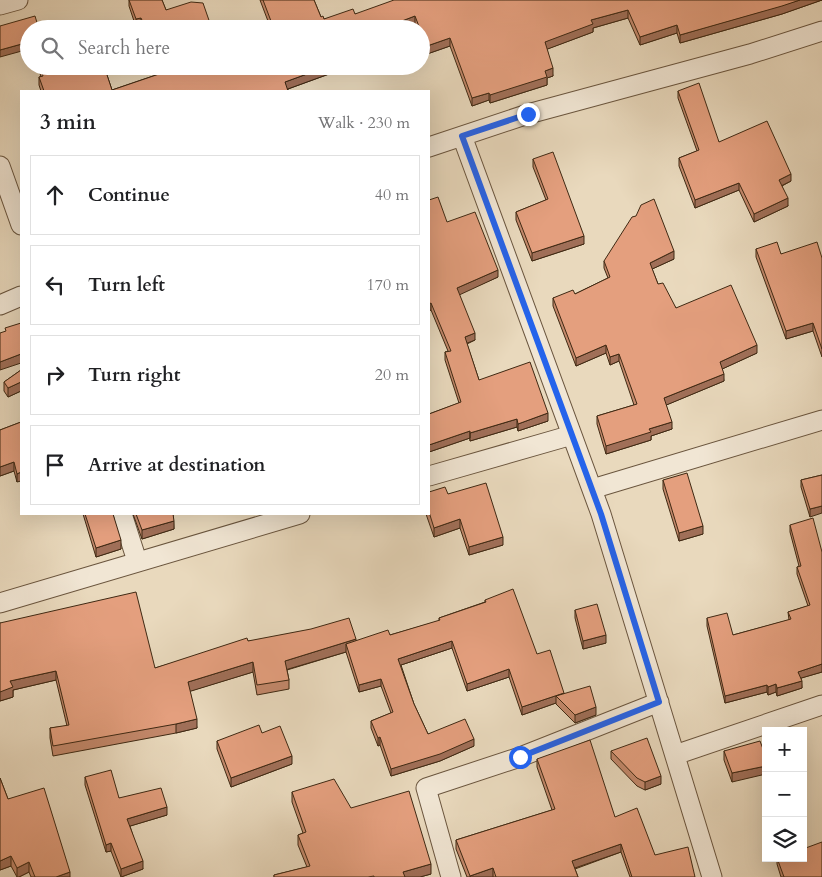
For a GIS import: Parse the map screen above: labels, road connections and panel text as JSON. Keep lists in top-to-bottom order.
{
  "page": {
    "search": "Search here",
    "heading": ["3 min", "Walk · 230 m"],
    "list": [
      ["Continue", "40 m"],
      ["Turn left", "170 m"],
      ["Turn right", "20 m"],
      "Arrive at destination"
    ],
    "map_buttons": ["+", "−"]
  }
}
